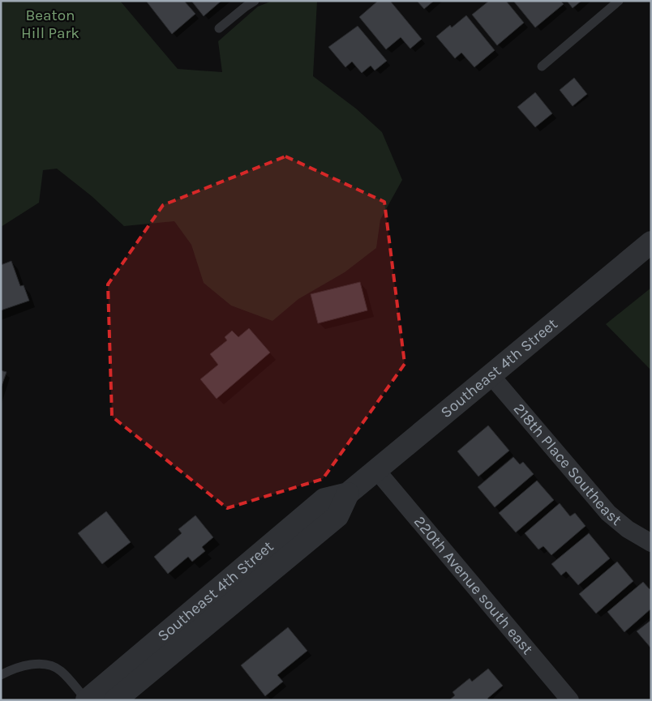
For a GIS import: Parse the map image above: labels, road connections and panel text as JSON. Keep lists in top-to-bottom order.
{
  "streets": {
    "street": ["Southeast 4th Street", "218th Place Southeast", "220th Avenue south east"]
  },
  "crossings": [
    ["Southeast 4th Street", "218th Place Southeast"],
    ["Southeast 4th Street", "220th Avenue south east"]
  ],
  "parks": ["Beaton Hill Park"]
}
